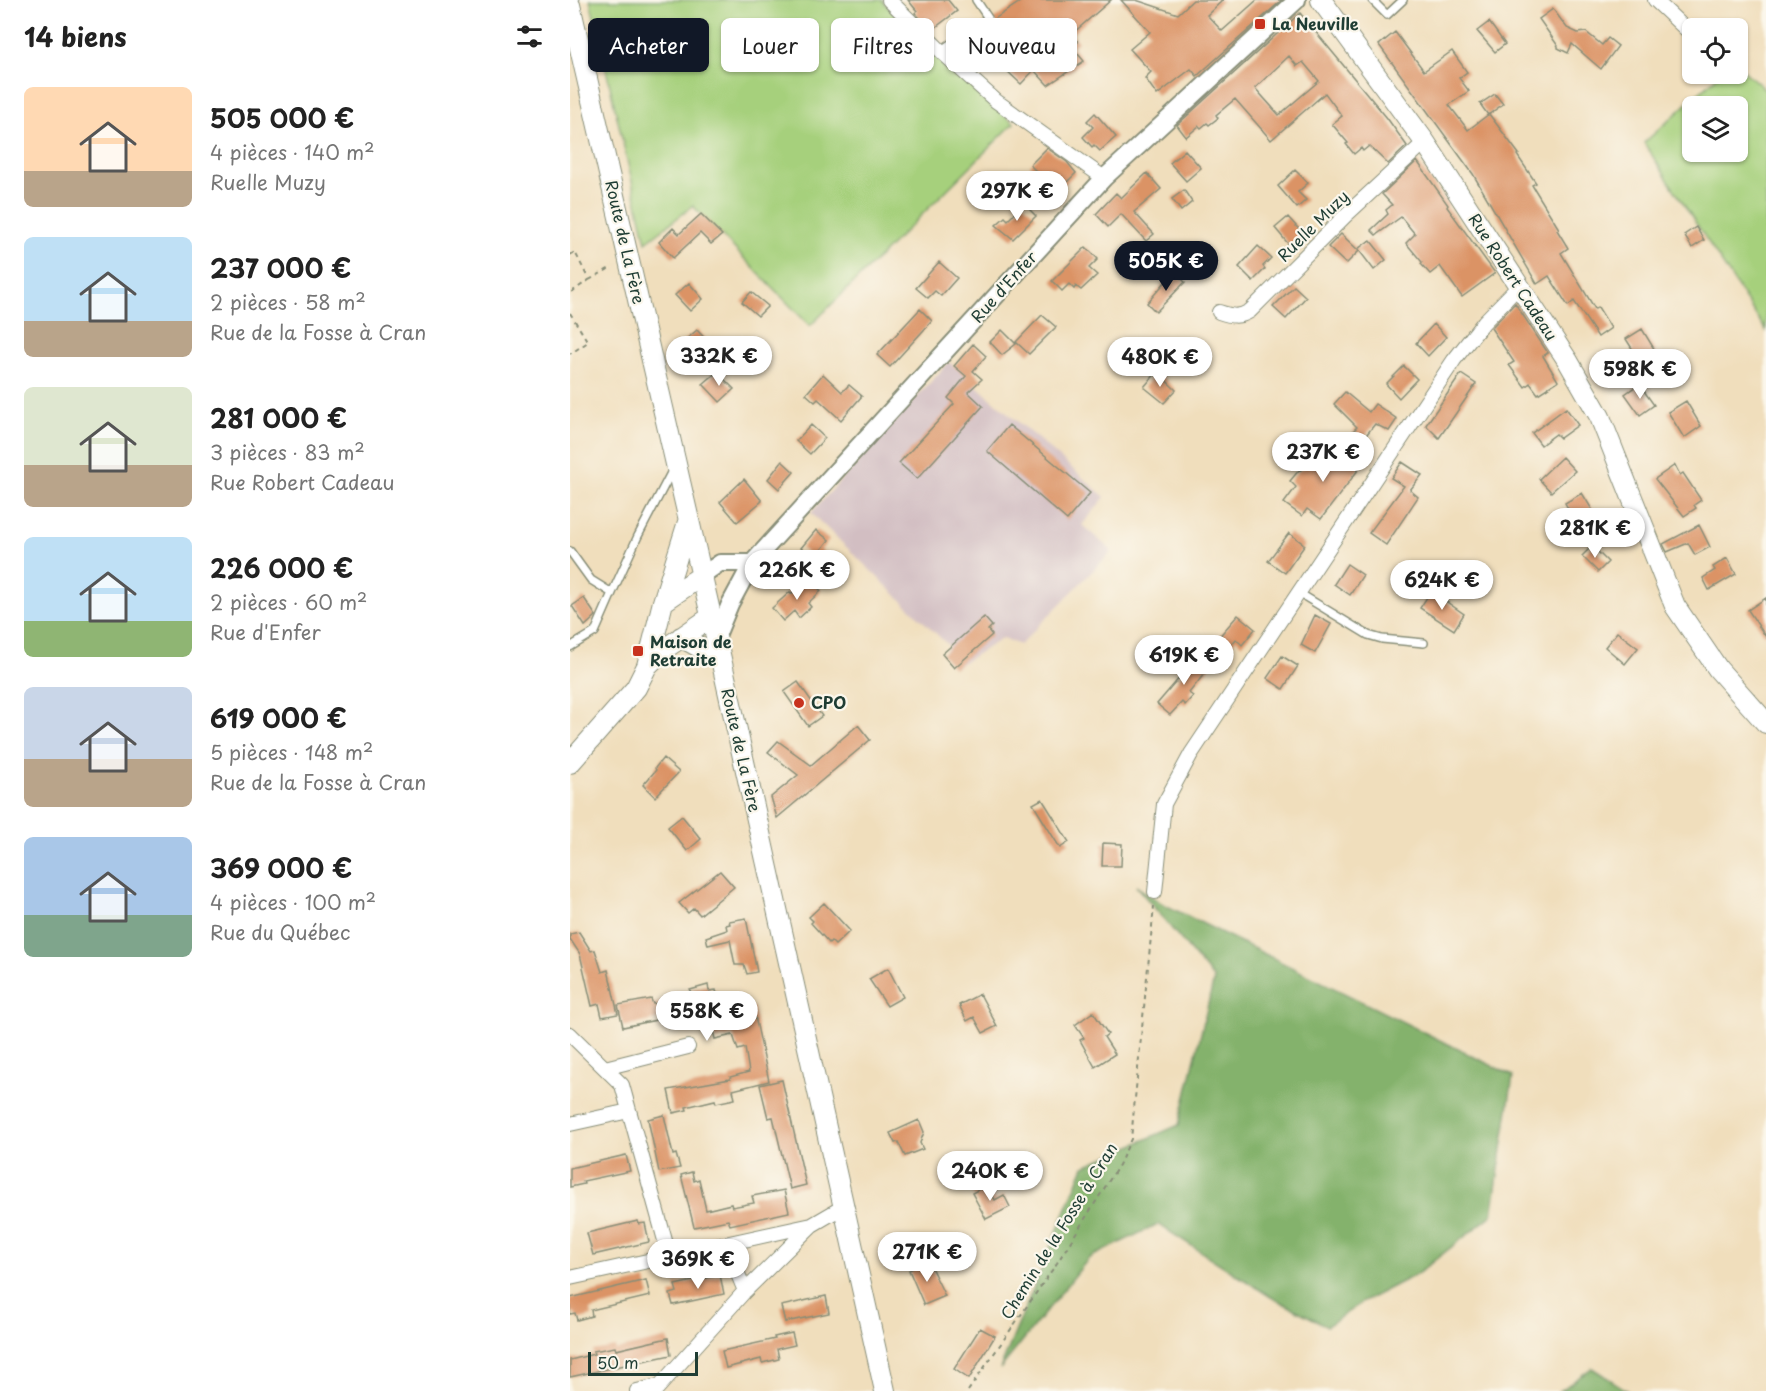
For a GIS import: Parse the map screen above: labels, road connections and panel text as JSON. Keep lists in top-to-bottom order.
{
  "streets": {
    "main road": ["Route de La Fère", "Rue Robert Cadeau"],
    "street": ["Ruelle Muzy", "Rue d'Enfer"],
    "path": ["Chemin de la Fosse à Cran"]
  },
  "crossings": [
    ["Ruelle Muzy", "Rue Robert Cadeau"],
    ["Route de La Fère", "Rue d'Enfer"]
  ],
  "places": {
    "transit": ["La Neuville", "Maison de Retraite"],
    "other": ["CPO"]
  },
  "scale_bar": "50 m",
  "page": {
    "heading": "14 biens",
    "chip": [
      "Acheter",
      "Louer",
      "Filtres",
      "Nouveau"
    ],
    "list": [
      {
        "name": "505 000 €",
        "note": "4 pièces · 140 m² · Ruelle Muzy"
      },
      {
        "name": "237 000 €",
        "note": "2 pièces · 58 m² · Rue de la Fosse à Cran"
      },
      {
        "name": "281 000 €",
        "note": "3 pièces · 83 m² · Rue Robert Cadeau"
      },
      {
        "name": "226 000 €",
        "note": "2 pièces · 60 m² · Rue d'Enfer"
      },
      {
        "name": "619 000 €",
        "note": "5 pièces · 148 m² · Rue de la Fosse à Cran"
      },
      {
        "name": "369 000 €",
        "note": "4 pièces · 100 m² · Rue du Québec"
      }
    ],
    "price": [
      "297K €",
      "505K €",
      "332K €",
      "480K €",
      "598K €",
      "237K €",
      "281K €",
      "226K €",
      "624K €",
      "619K €",
      "558K €",
      "240K €",
      "271K €",
      "369K €"
    ],
    "scale": "50 m"
  }
}
